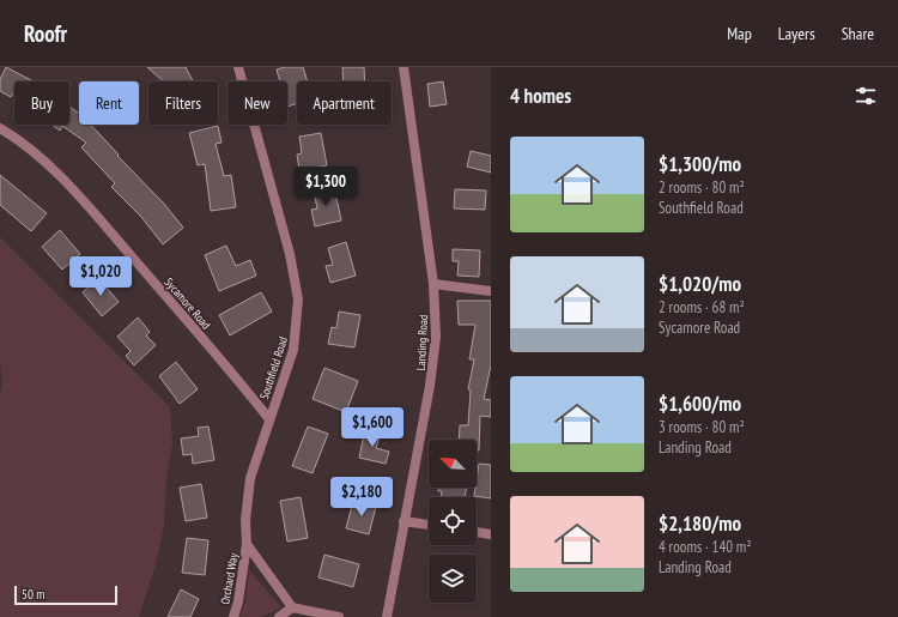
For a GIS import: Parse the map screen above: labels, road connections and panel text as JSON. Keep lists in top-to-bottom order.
{
  "streets": {
    "street": [
      "Sycamore Road",
      "Landing Road",
      "Southfield Road",
      "Orchard Way"
    ]
  },
  "crossings": [
    ["Sycamore Road", "Southfield Road"],
    ["Southfield Road", "Orchard Way"]
  ],
  "scale_bar": "50 m",
  "north": "top left",
  "page": {
    "header": "Roofr",
    "nav": ["Map", "Layers", "Share"],
    "heading": "4 homes",
    "chip": [
      "Buy",
      "Rent",
      "Filters",
      "New",
      "Apartment"
    ],
    "list": [
      {
        "name": "$1,300/mo",
        "note": "2 rooms · 80 m² · Southfield Road"
      },
      {
        "name": "$1,020/mo",
        "note": "2 rooms · 68 m² · Sycamore Road"
      },
      {
        "name": "$1,600/mo",
        "note": "3 rooms · 80 m² · Landing Road"
      },
      {
        "name": "$2,180/mo",
        "note": "4 rooms · 140 m² · Landing Road"
      }
    ],
    "price": [
      "$1,300",
      "$1,020",
      "$1,600",
      "$2,180"
    ],
    "scale": "50 m"
  }
}
